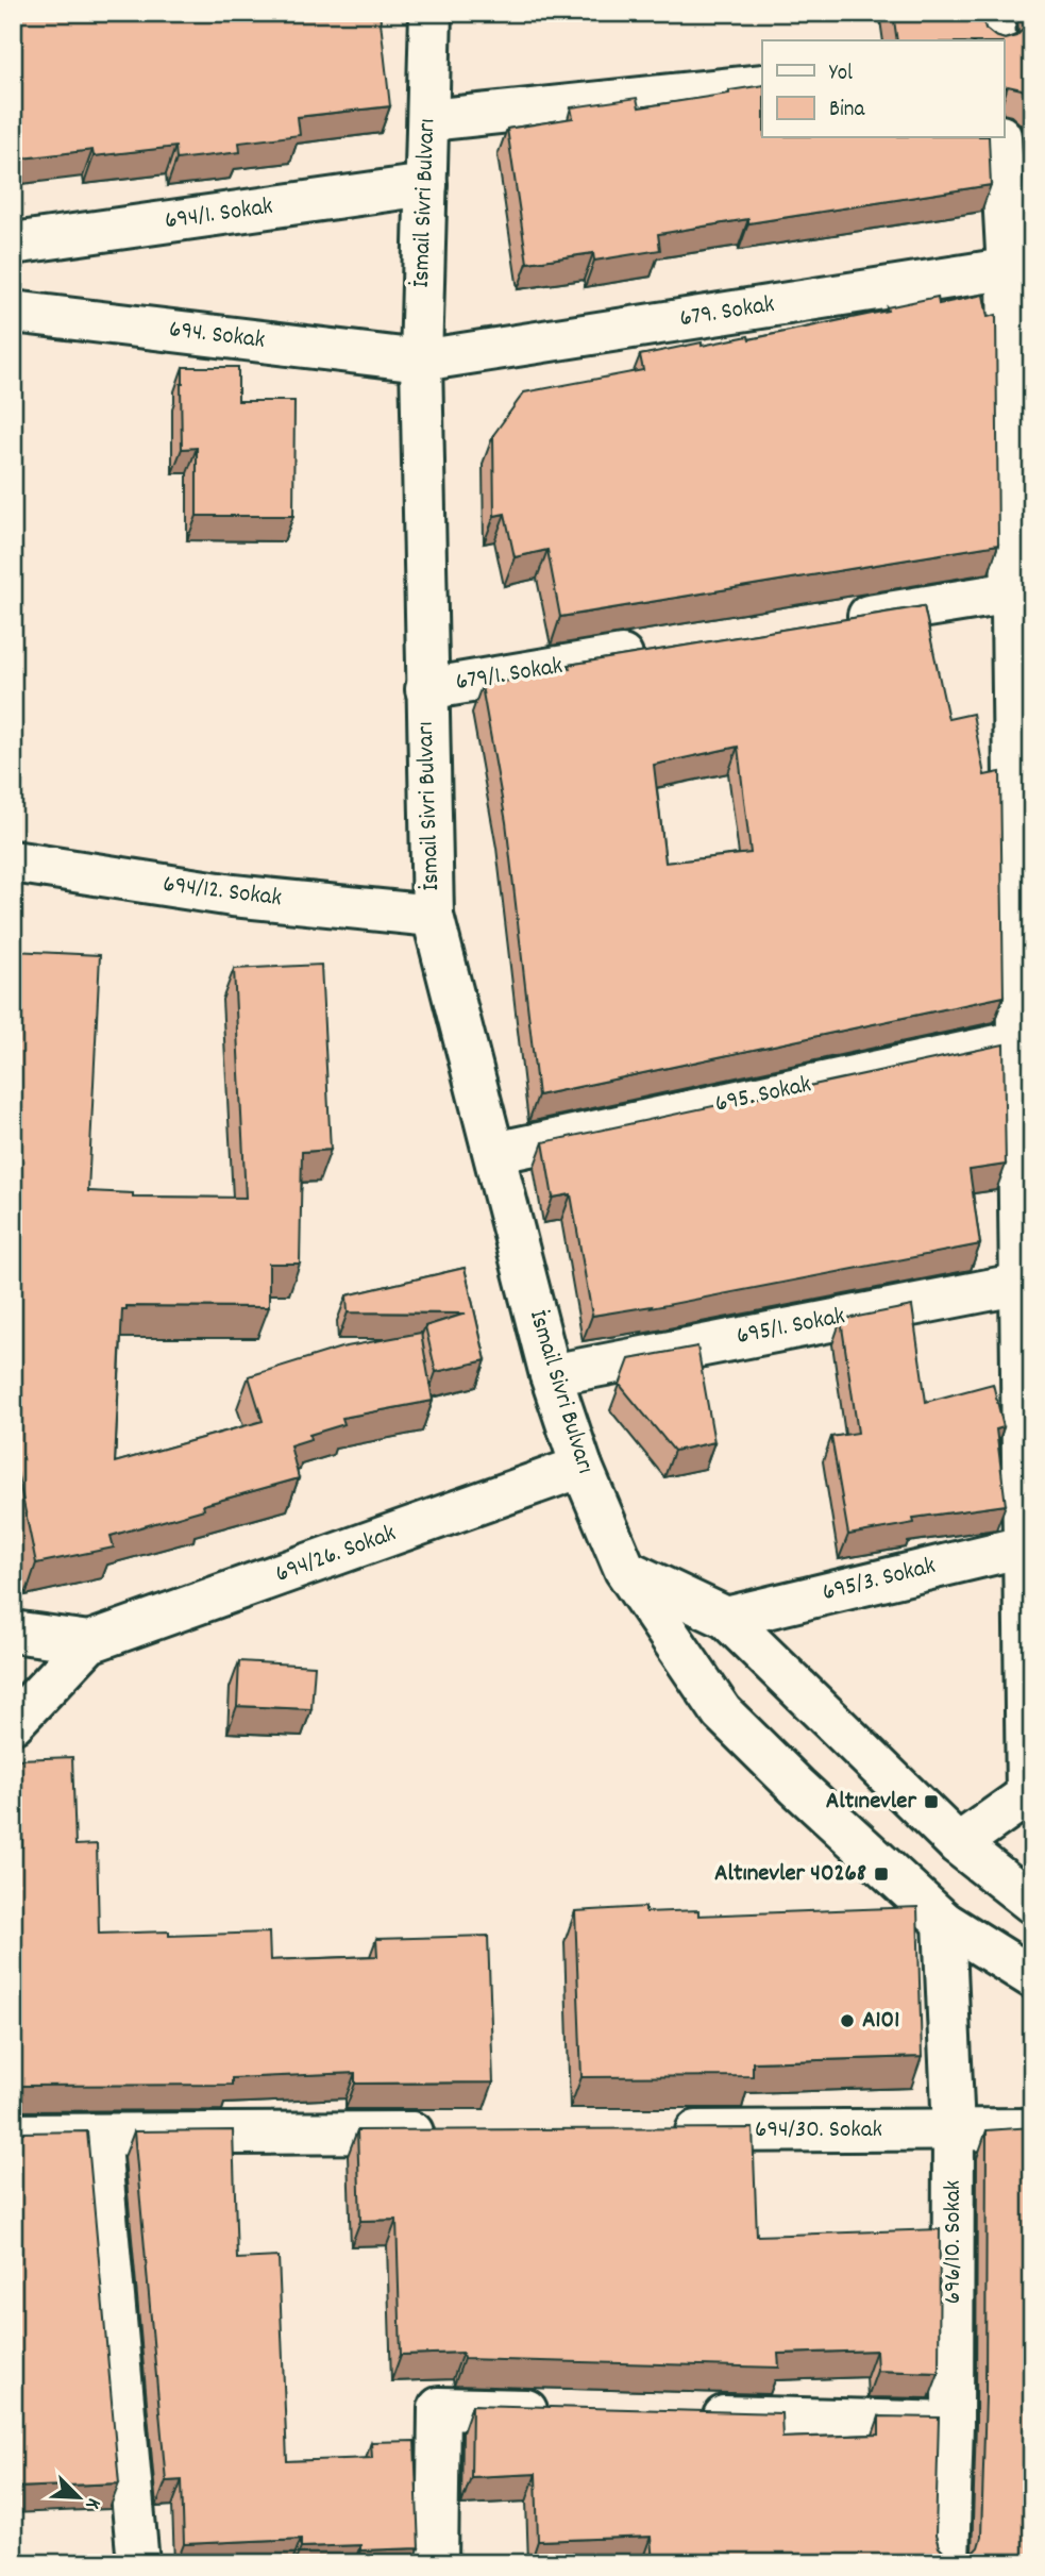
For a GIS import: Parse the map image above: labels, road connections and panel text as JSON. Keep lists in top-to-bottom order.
{
  "streets": {
    "street": [
      "İsmail Sivri Bulvarı",
      "694/1. Sokak",
      "679. Sokak",
      "694. Sokak",
      "679/1. Sokak",
      "694/12. Sokak",
      "695. Sokak",
      "695/1. Sokak",
      "694/26. Sokak",
      "695/3. Sokak",
      "694/30. Sokak",
      "696/10. Sokak"
    ]
  },
  "crossings": [
    ["İsmail Sivri Bulvarı", "694/1. Sokak"],
    ["İsmail Sivri Bulvarı", "679. Sokak"],
    ["İsmail Sivri Bulvarı", "694. Sokak"],
    ["İsmail Sivri Bulvarı", "679/1. Sokak"],
    ["İsmail Sivri Bulvarı", "694/12. Sokak"],
    ["İsmail Sivri Bulvarı", "695. Sokak"],
    ["İsmail Sivri Bulvarı", "695/1. Sokak"],
    ["İsmail Sivri Bulvarı", "694/26. Sokak"],
    ["İsmail Sivri Bulvarı", "696/10. Sokak"],
    ["679. Sokak", "694. Sokak"],
    ["694/30. Sokak", "696/10. Sokak"]
  ],
  "places": {
    "transit": ["Altınevler", "Altınevler 40268"],
    "other": ["A101"]
  },
  "legend": ["Yol", "Bina"],
  "north": "bottom right"
}
